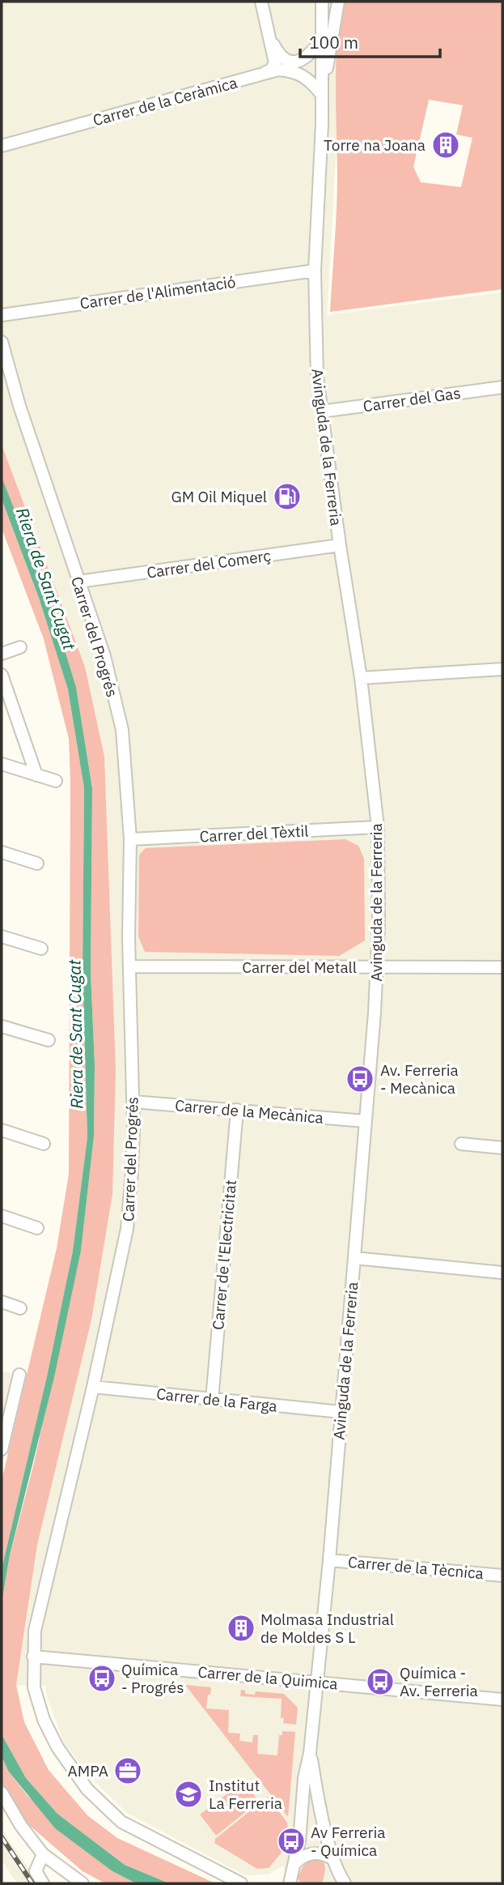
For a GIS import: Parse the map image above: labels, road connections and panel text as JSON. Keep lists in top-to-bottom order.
{
  "streets": {
    "street": [
      "Carrer de la Ceràmica",
      "Carrer de l'Alimentació",
      "Carrer del Gas",
      "Avinguda de la Ferreria",
      "Carrer del Comerç",
      "Carrer del Progrés",
      "Carrer del Tèxtil",
      "Carrer del Metall",
      "Carrer de la Mecànica",
      "Carrer de l'Electricitat",
      "Carrer de la Farga",
      "Carrer de la Tècnica",
      "Carrer de la Quimica"
    ]
  },
  "crossings": [
    ["Carrer de la Ceràmica", "Avinguda de la Ferreria"],
    ["Carrer de l'Alimentació", "Avinguda de la Ferreria"],
    ["Carrer del Gas", "Avinguda de la Ferreria"],
    ["Avinguda de la Ferreria", "Carrer del Comerç"],
    ["Avinguda de la Ferreria", "Carrer del Tèxtil"],
    ["Avinguda de la Ferreria", "Carrer del Metall"],
    ["Avinguda de la Ferreria", "Carrer de la Mecànica"],
    ["Avinguda de la Ferreria", "Carrer de la Farga"],
    ["Avinguda de la Ferreria", "Carrer de la Tècnica"],
    ["Avinguda de la Ferreria", "Carrer de la Quimica"],
    ["Carrer del Comerç", "Carrer del Progrés"],
    ["Carrer del Progrés", "Carrer del Tèxtil"],
    ["Carrer del Progrés", "Carrer del Metall"],
    ["Carrer del Progrés", "Carrer de la Mecànica"],
    ["Carrer del Progrés", "Carrer de la Farga"],
    ["Carrer del Progrés", "Carrer de la Quimica"],
    ["Carrer de la Mecànica", "Carrer de l'Electricitat"],
    ["Carrer de l'Electricitat", "Carrer de la Farga"]
  ],
  "water": ["Riera de Sant Cugat"],
  "places": {
    "building": ["Torre na Joana", "Molmasa Industrial de Moldes S L"],
    "fuel station": ["GM Oil Miquel"],
    "bus stop": [
      "Av. Ferreria - Mecànica",
      "Química - Progrés",
      "Química - Av. Ferreria",
      "Av Ferreria - Química"
    ],
    "office": ["AMPA"],
    "school or university": ["Institut La Ferreria"]
  },
  "scale_bar": "100 m"
}
